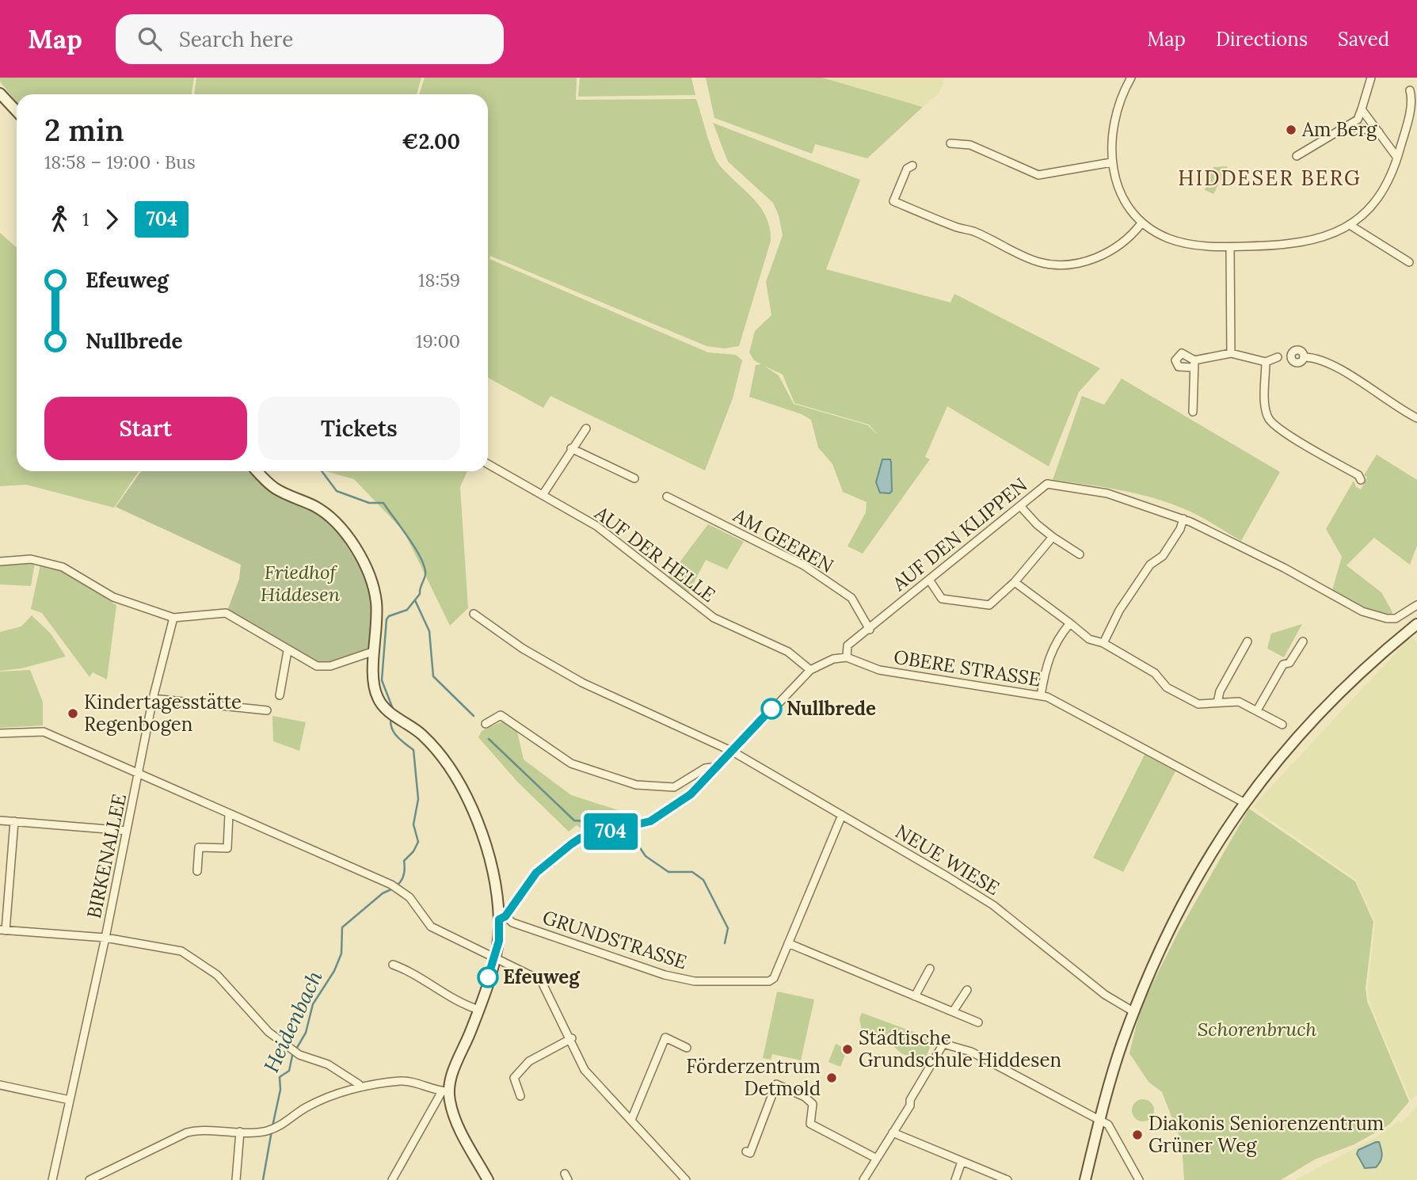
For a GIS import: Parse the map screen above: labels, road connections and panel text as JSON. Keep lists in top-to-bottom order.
{
  "streets": {
    "street": [
      "AUF DEN KLIPPEN",
      "AM GEEREN",
      "AUF DER HELLE",
      "OBERE STRASSE",
      "BIRKENALLEE",
      "NEUE WIESE",
      "GRUNDSTRASSE"
    ]
  },
  "crossings": [
    ["AUF DEN KLIPPEN", "AM GEEREN"],
    ["AUF DEN KLIPPEN", "OBERE STRASSE"],
    ["NEUE WIESE", "GRUNDSTRASSE"]
  ],
  "districts": ["HIDDESER BERG"],
  "water": ["Heidenbach"],
  "parks": ["Friedhof Hiddesen", "Schorenbruch"],
  "places": [
    "Am Berg",
    "Nullbrede",
    "Kindertagesstätte Regenbogen",
    "Efeuweg",
    "Städtische Grundschule Hiddesen",
    "Förderzentrum Detmold",
    "Diakonis Seniorenzentrum Grüner Weg"
  ],
  "lines": ["bus line 704"],
  "page": {
    "header": "Map",
    "search": "Search here",
    "nav": ["Map", "Directions", "Saved"],
    "on_map": "704",
    "heading": ["2 min", "18:58 – 19:00 · Bus", "€2.00"],
    "legs": ["1", "704"],
    "list": [
      {
        "name": "Efeuweg",
        "value": "18:59"
      },
      {
        "name": "Nullbrede",
        "value": "19:00"
      }
    ],
    "buttons": ["Start", "Tickets"]
  }
}
